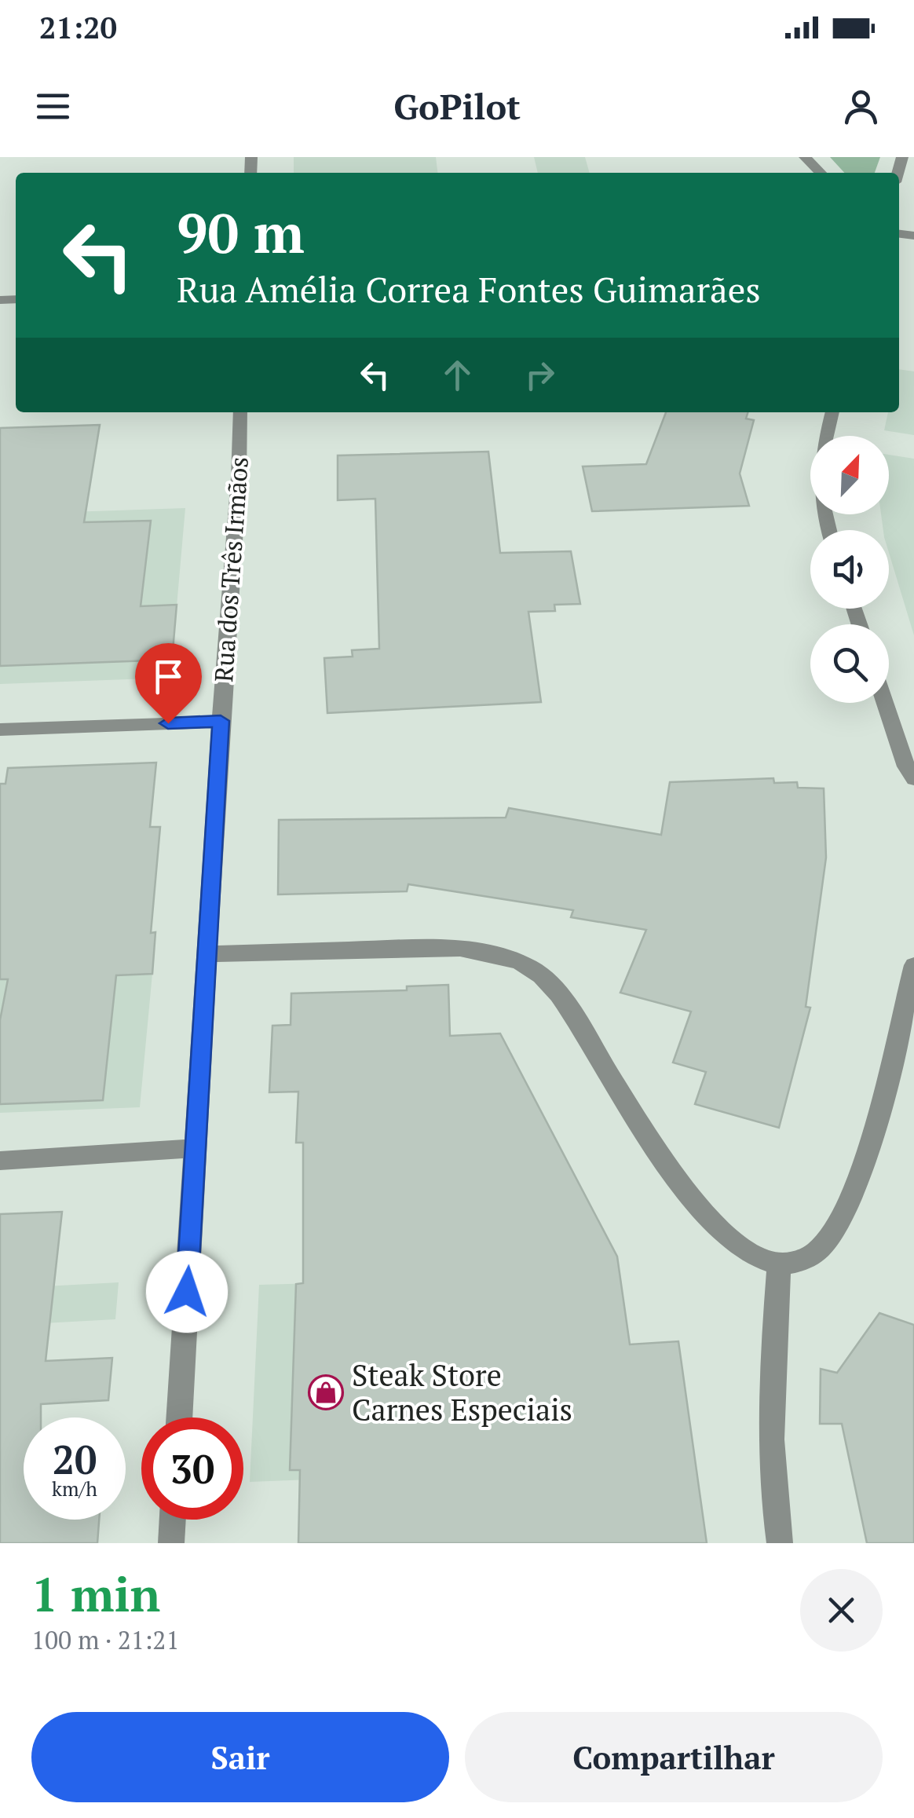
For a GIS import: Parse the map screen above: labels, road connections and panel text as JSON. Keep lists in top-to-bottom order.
{
  "streets": {
    "street": ["Rua dos Três Irmãos"]
  },
  "places": {
    "shop": ["Steak Store Carnes Especiais"]
  },
  "north": "top right",
  "page": {
    "status": "21:20",
    "header": "GoPilot",
    "turn": ["90 m", "Rua Amélia Correa Fontes Guimarães"],
    "speed": "20 km/h",
    "limit": "30",
    "heading": ["1 min", "100 m · 21:21"],
    "buttons": ["Sair", "Compartilhar"]
  }
}
